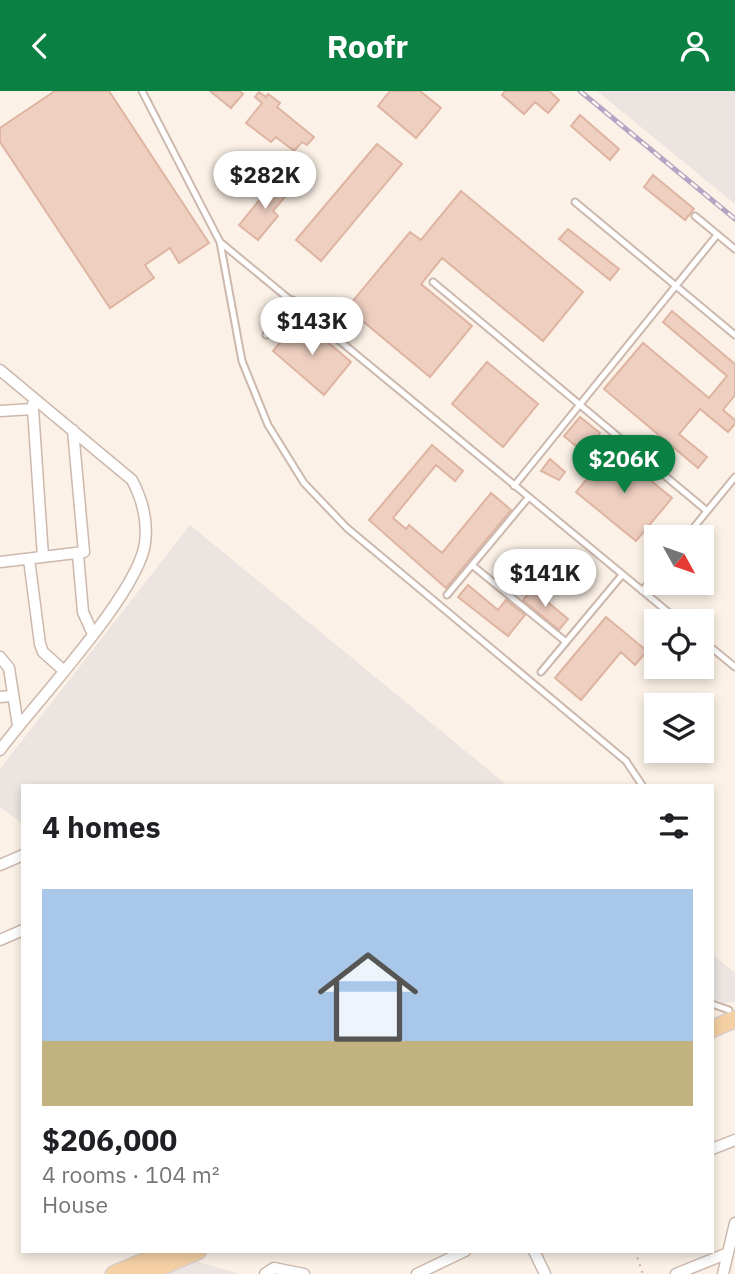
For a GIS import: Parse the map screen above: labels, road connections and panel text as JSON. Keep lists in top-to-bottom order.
{
  "north": "bottom right",
  "page": {
    "header": "Roofr",
    "price": [
      "$282K",
      "$143K",
      "$206K",
      "$141K"
    ],
    "heading": "4 homes",
    "list": [
      {
        "name": "$206,000",
        "note": "4 rooms · 104 m² · House"
      }
    ]
  }
}
